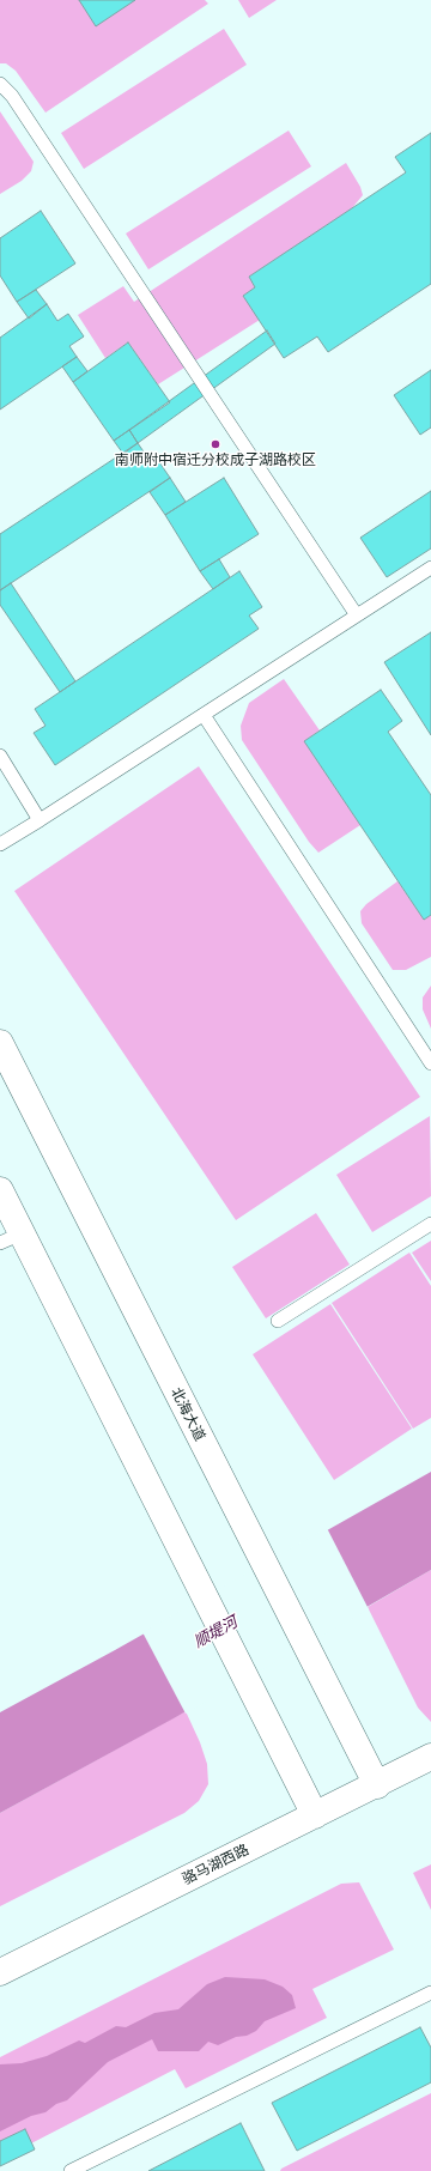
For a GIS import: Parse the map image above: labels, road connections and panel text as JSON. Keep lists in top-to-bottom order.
{
  "streets": {
    "street": ["北海大道", "骆马湖西路"]
  },
  "crossings": [
    ["北海大道", "骆马湖西路"]
  ],
  "water": ["顺堤河"],
  "places": ["南师附中宿迁分校成子湖路校区"]
}
